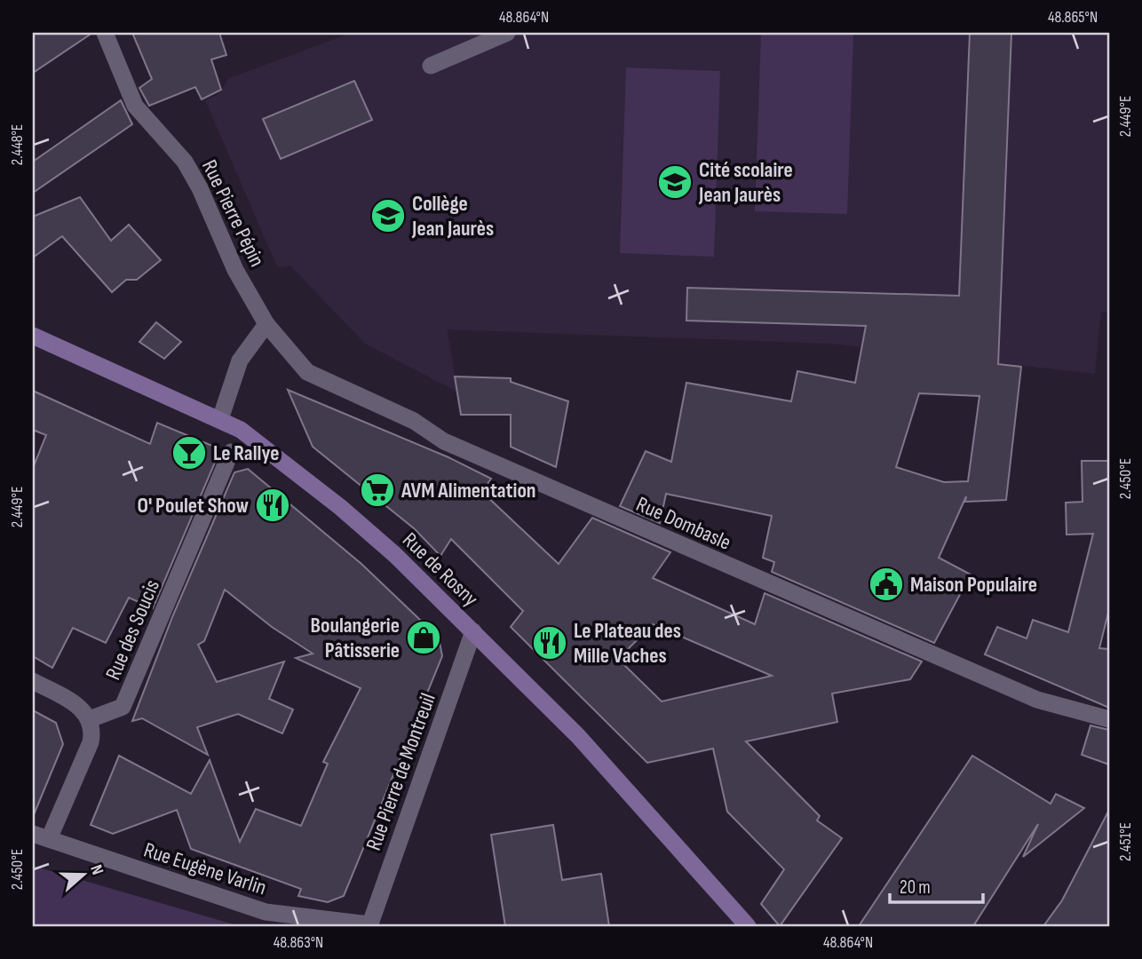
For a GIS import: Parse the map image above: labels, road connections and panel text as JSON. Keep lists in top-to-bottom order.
{
  "streets": {
    "main road": ["Rue de Rosny"],
    "street": [
      "Rue Pierre Pépin",
      "Rue Dombasle",
      "Rue des Soucis",
      "Rue Pierre de Montreuil",
      "Rue Eugène Varlin"
    ]
  },
  "crossings": [
    ["Rue Pierre Pépin", "Rue Dombasle"],
    ["Rue de Rosny", "Rue Pierre de Montreuil"],
    ["Rue Pierre de Montreuil", "Rue Eugène Varlin"]
  ],
  "places": {
    "school or university": ["Cité scolaire Jean Jaurès", "Collège Jean Jaurès"],
    "bar": ["Le Rallye"],
    "supermarket": ["AVM Alimentation"],
    "restaurant": ["O' Poulet Show", "Le Plateau des Mille Vaches"],
    "public building": ["Maison Populaire"],
    "shop": ["Boulangerie Pâtisserie"]
  },
  "scale_bar": "20 m",
  "north": "right",
  "coordinates": [
    "48.864°N",
    "48.865°N",
    "2.449°E",
    "2.448°E",
    "2.450°E",
    "2.451°E",
    "48.863°N"
  ]
}
